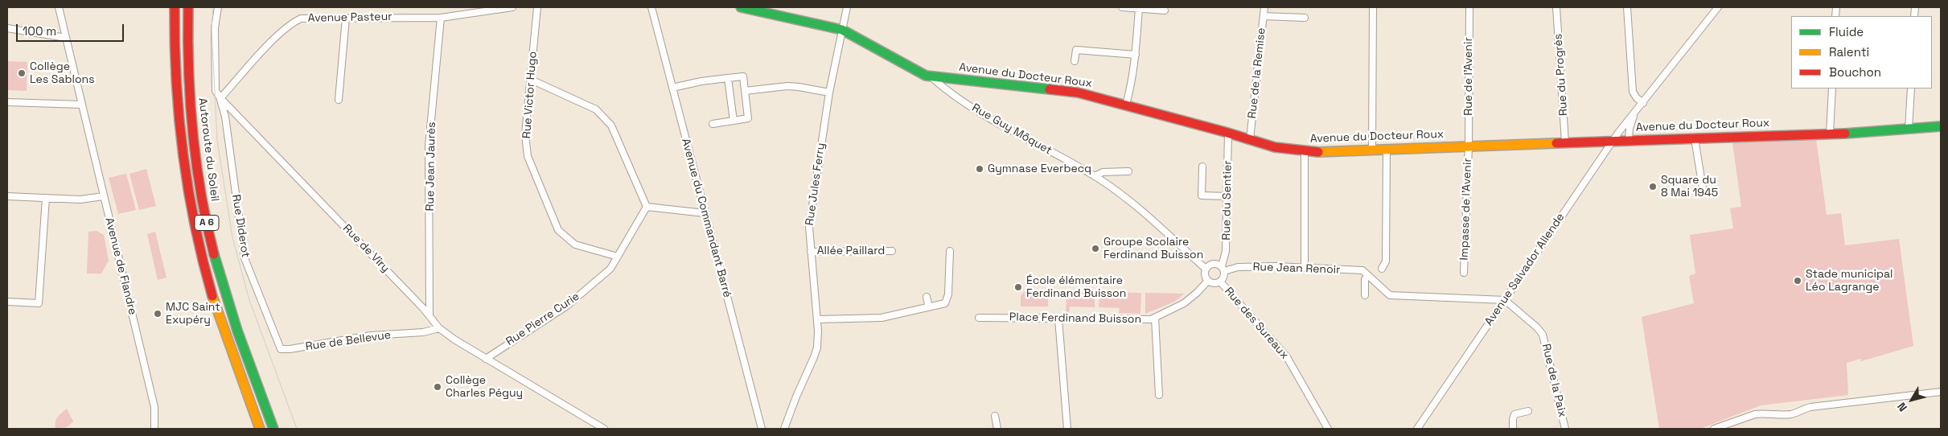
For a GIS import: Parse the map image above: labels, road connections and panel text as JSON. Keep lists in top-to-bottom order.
{
  "streets": {
    "main road": ["Avenue du Docteur Roux", "Autoroute du Soleil", "A 6"],
    "street": [
      "Avenue Pasteur",
      "Rue de la Remise",
      "Rue du Progrès",
      "Rue de l'Avenir",
      "Rue Victor Hugo",
      "Rue Guy Môquet",
      "Rue Jean Jaurès",
      "Rue Jules Ferry",
      "Rue du Sentier",
      "Impasse de l'Avenir",
      "Avenue du Commandant Barré",
      "Rue Diderot",
      "Rue de Viry",
      "Allée Paillard",
      "Avenue de Flandre",
      "Rue Jean Renoir",
      "Avenue Salvador Allende",
      "Place Ferdinand Buisson",
      "Rue Pierre Curie",
      "Rue des Sureaux",
      "Rue de Bellevue",
      "Rue de la Paix"
    ]
  },
  "crossings": [
    ["Avenue Pasteur", "Rue Jean Jaurès"],
    ["Avenue Pasteur", "Rue Diderot"],
    ["Avenue Pasteur", "Rue de Viry"],
    ["Rue de la Remise", "Avenue du Docteur Roux"],
    ["Rue du Progrès", "Avenue du Docteur Roux"],
    ["Avenue du Docteur Roux", "Rue de l'Avenir"],
    ["Avenue du Docteur Roux", "Rue Guy Môquet"],
    ["Avenue du Docteur Roux", "Rue Jules Ferry"],
    ["Avenue du Docteur Roux", "Rue du Sentier"],
    ["Avenue du Docteur Roux", "Impasse de l'Avenir"],
    ["Avenue du Docteur Roux", "Avenue Salvador Allende"],
    ["Rue de l'Avenir", "Impasse de l'Avenir"],
    ["Rue Victor Hugo", "Rue Pierre Curie"],
    ["Rue Guy Môquet", "Rue du Sentier"],
    ["Rue Guy Môquet", "Rue Jean Renoir"],
    ["Rue Guy Môquet", "Place Ferdinand Buisson"],
    ["Rue Guy Môquet", "Rue des Sureaux"],
    ["Rue Jean Jaurès", "Rue de Viry"],
    ["Rue Jules Ferry", "Allée Paillard"],
    ["Rue du Sentier", "Rue Jean Renoir"],
    ["Rue du Sentier", "Place Ferdinand Buisson"],
    ["Rue du Sentier", "Rue des Sureaux"],
    ["Rue Diderot", "Rue de Viry"],
    ["Rue Diderot", "Rue de Bellevue"],
    ["Rue de Viry", "Rue Pierre Curie"],
    ["Rue de Viry", "Rue de Bellevue"],
    ["Rue Jean Renoir", "Avenue Salvador Allende"],
    ["Rue Jean Renoir", "Place Ferdinand Buisson"],
    ["Rue Jean Renoir", "Rue des Sureaux"],
    ["Rue Jean Renoir", "Rue de la Paix"],
    ["Avenue Salvador Allende", "Rue de la Paix"],
    ["Place Ferdinand Buisson", "Rue des Sureaux"]
  ],
  "places": [
    "Collège Les Sablons",
    "Gymnase Everbecq",
    "Square du 8 Mai 1945",
    "Groupe Scolaire Ferdinand Buisson",
    "Stade municipal Léo Lagrange",
    "École élémentaire Ferdinand Buisson",
    "MJC Saint Exupéry",
    "Collège Charles Péguy"
  ],
  "legend": ["Fluide", "Ralenti", "Bouchon"],
  "scale_bar": "100 m",
  "north": "bottom left"
}
